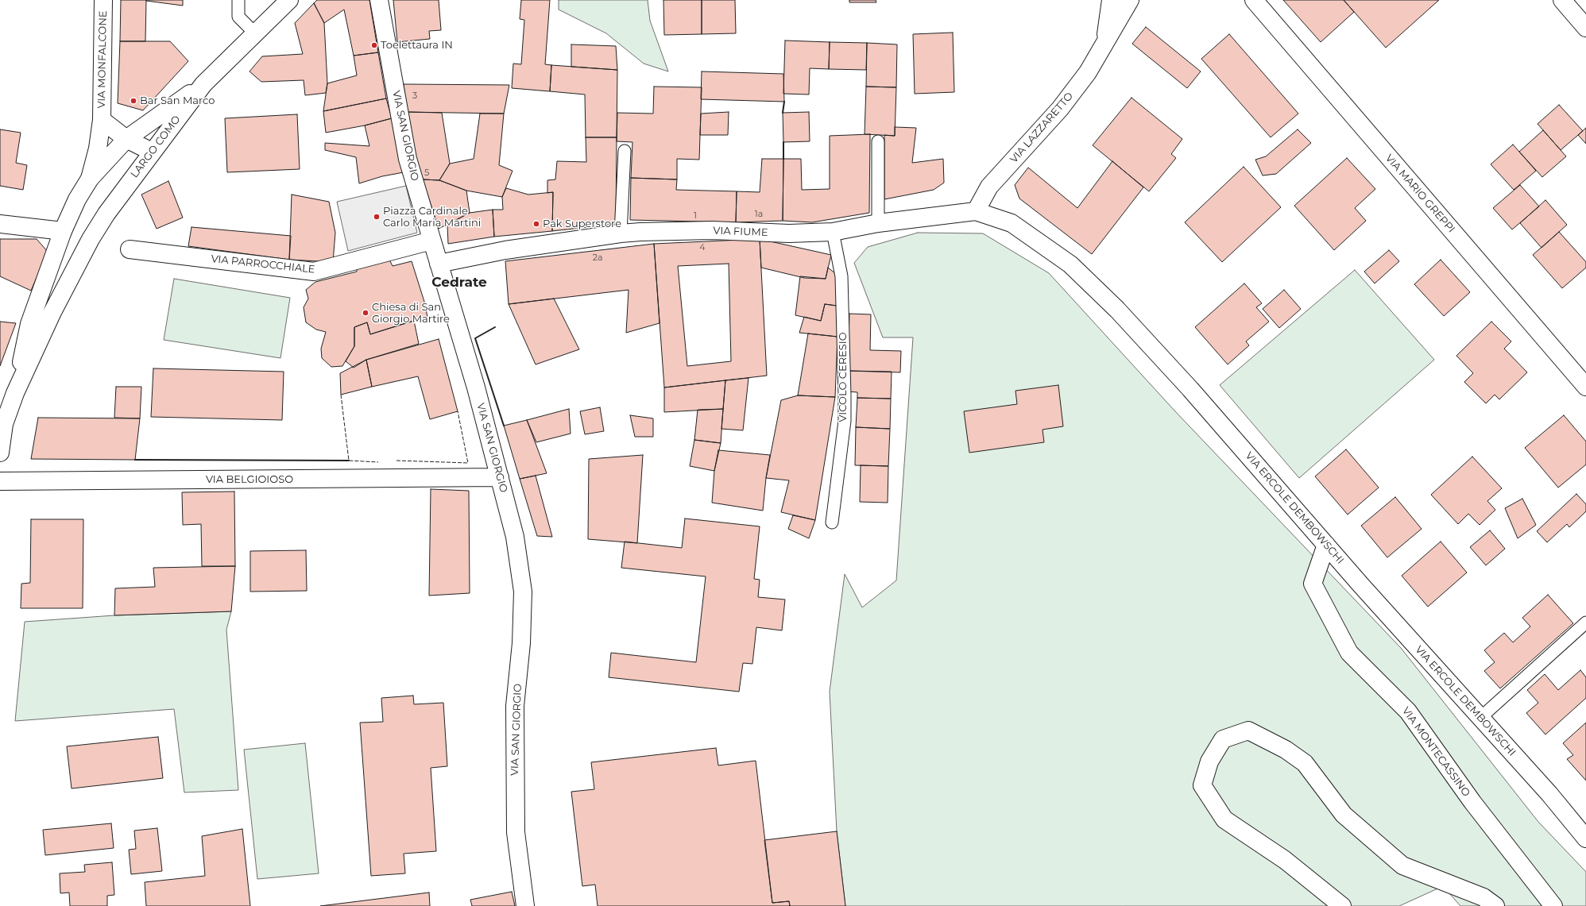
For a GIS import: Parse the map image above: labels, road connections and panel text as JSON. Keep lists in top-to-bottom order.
{
  "streets": {
    "street": [
      "VIA MONFALCONE",
      "VIA LAZZARETTO",
      "VIA SAN GIORGIO",
      "LARGO COMO",
      "VIA MARIO GREPPI",
      "VIA FIUME",
      "VIA PARROCCHIALE",
      "VIA BELGIOIOSO",
      "VIA ERCOLE DEMBOWSCHI",
      "VIA MONTECASSINO"
    ],
    "lane": ["VICOLO CERESIO"]
  },
  "crossings": [
    ["VIA MONFALCONE", "LARGO COMO"],
    ["VIA LAZZARETTO", "VIA FIUME"],
    ["VIA LAZZARETTO", "VIA ERCOLE DEMBOWSCHI"],
    ["VIA SAN GIORGIO", "VIA FIUME"],
    ["VIA SAN GIORGIO", "VIA PARROCCHIALE"],
    ["VIA SAN GIORGIO", "VIA BELGIOIOSO"],
    ["VIA FIUME", "VICOLO CERESIO"],
    ["VIA FIUME", "VIA ERCOLE DEMBOWSCHI"],
    ["VIA ERCOLE DEMBOWSCHI", "VIA MONTECASSINO"]
  ],
  "districts": ["Cedrate"],
  "places": [
    "Toelettaura IN",
    "Bar San Marco",
    "Piazza Cardinale Carlo Maria Martini",
    "Pak Superstore",
    "Chiesa di San Giorgio Martire"
  ],
  "house_numbers": [
    "3",
    "5",
    "1a",
    "1",
    "4",
    "2a"
  ]
}
